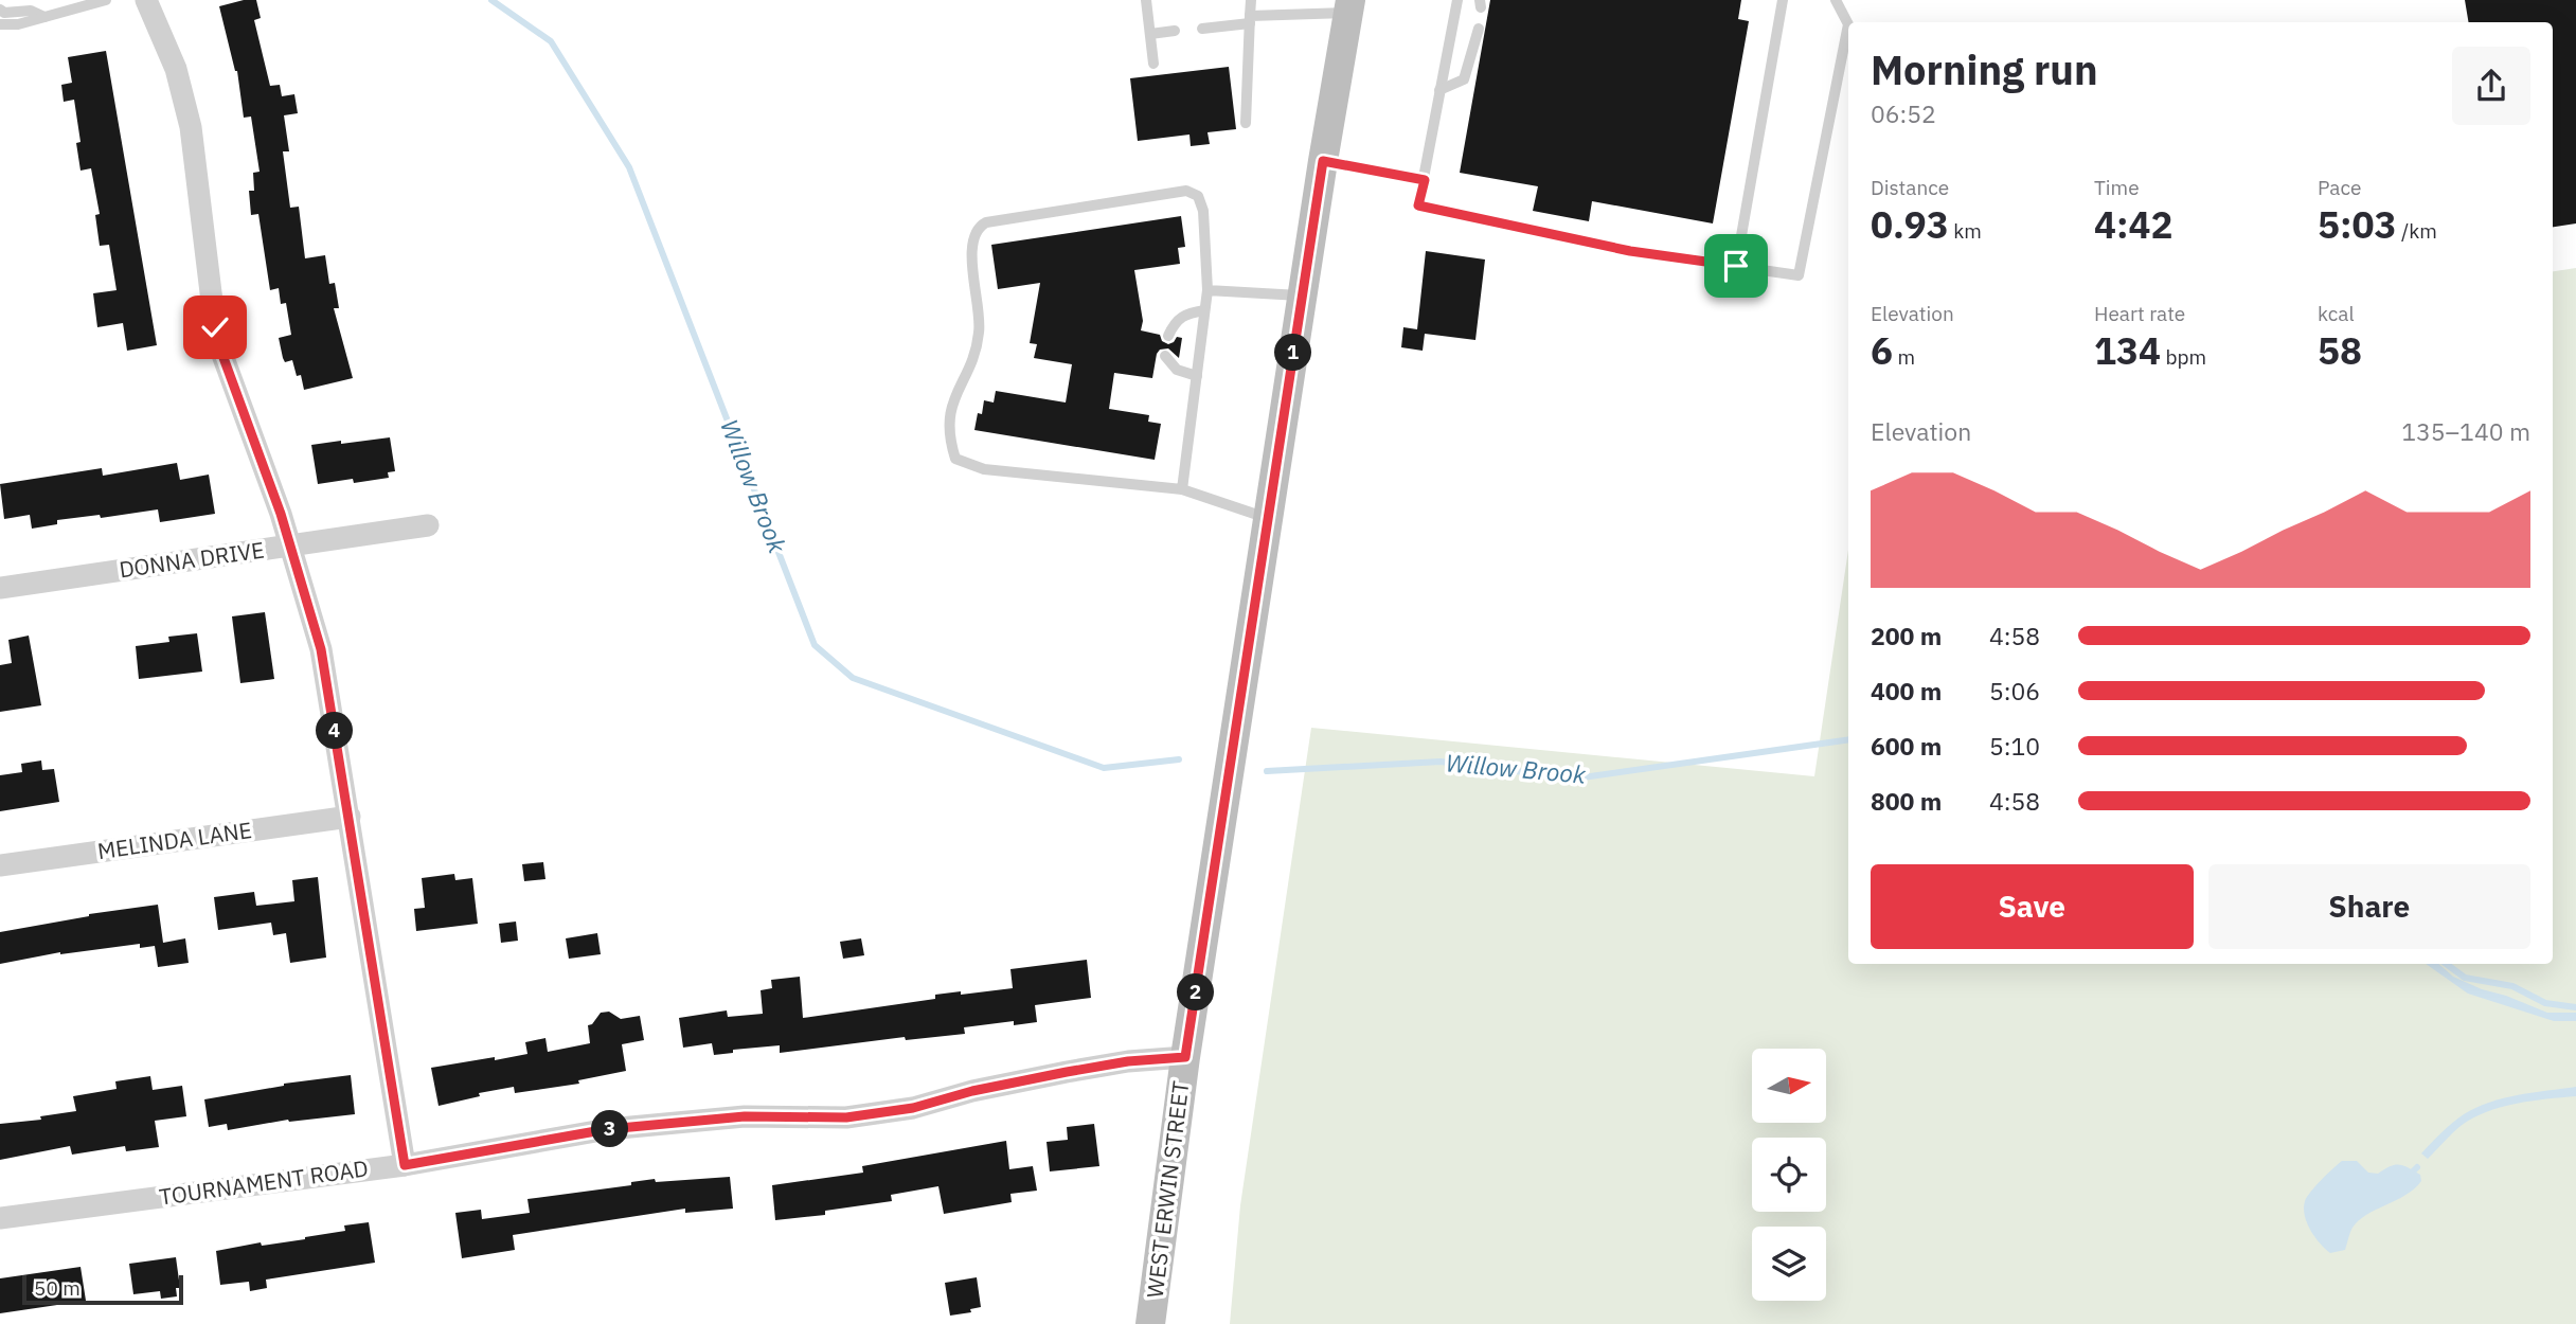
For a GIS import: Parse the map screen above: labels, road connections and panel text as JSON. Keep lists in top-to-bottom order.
{
  "streets": {
    "main road": ["WEST ERWIN STREET"],
    "street": ["DONNA DRIVE", "MELINDA LANE", "TOURNAMENT ROAD"]
  },
  "crossings": [
    ["TOURNAMENT ROAD", "WEST ERWIN STREET"]
  ],
  "water": ["Willow Brook"],
  "scale_bar": "50 m",
  "north": "right",
  "page": {
    "heading": ["Morning run", "06:52"],
    "stats": [
      ["Distance", "0.93 km"],
      ["Time", "4:42"],
      ["Pace", "5:03 /km"],
      ["Elevation", "6 m"],
      ["Heart rate", "134 bpm"],
      ["kcal", "58"]
    ],
    "pins": [
      "1",
      "4",
      "2",
      "3"
    ],
    "chart": ["Elevation", "135–140 m"],
    "list": [
      {
        "name": "200 m",
        "note": "4:58"
      },
      {
        "name": "400 m",
        "note": "5:06"
      },
      {
        "name": "600 m",
        "note": "5:10"
      },
      {
        "name": "800 m",
        "note": "4:58"
      }
    ],
    "buttons": ["Save", "Share"],
    "scale": "50 m"
  }
}
